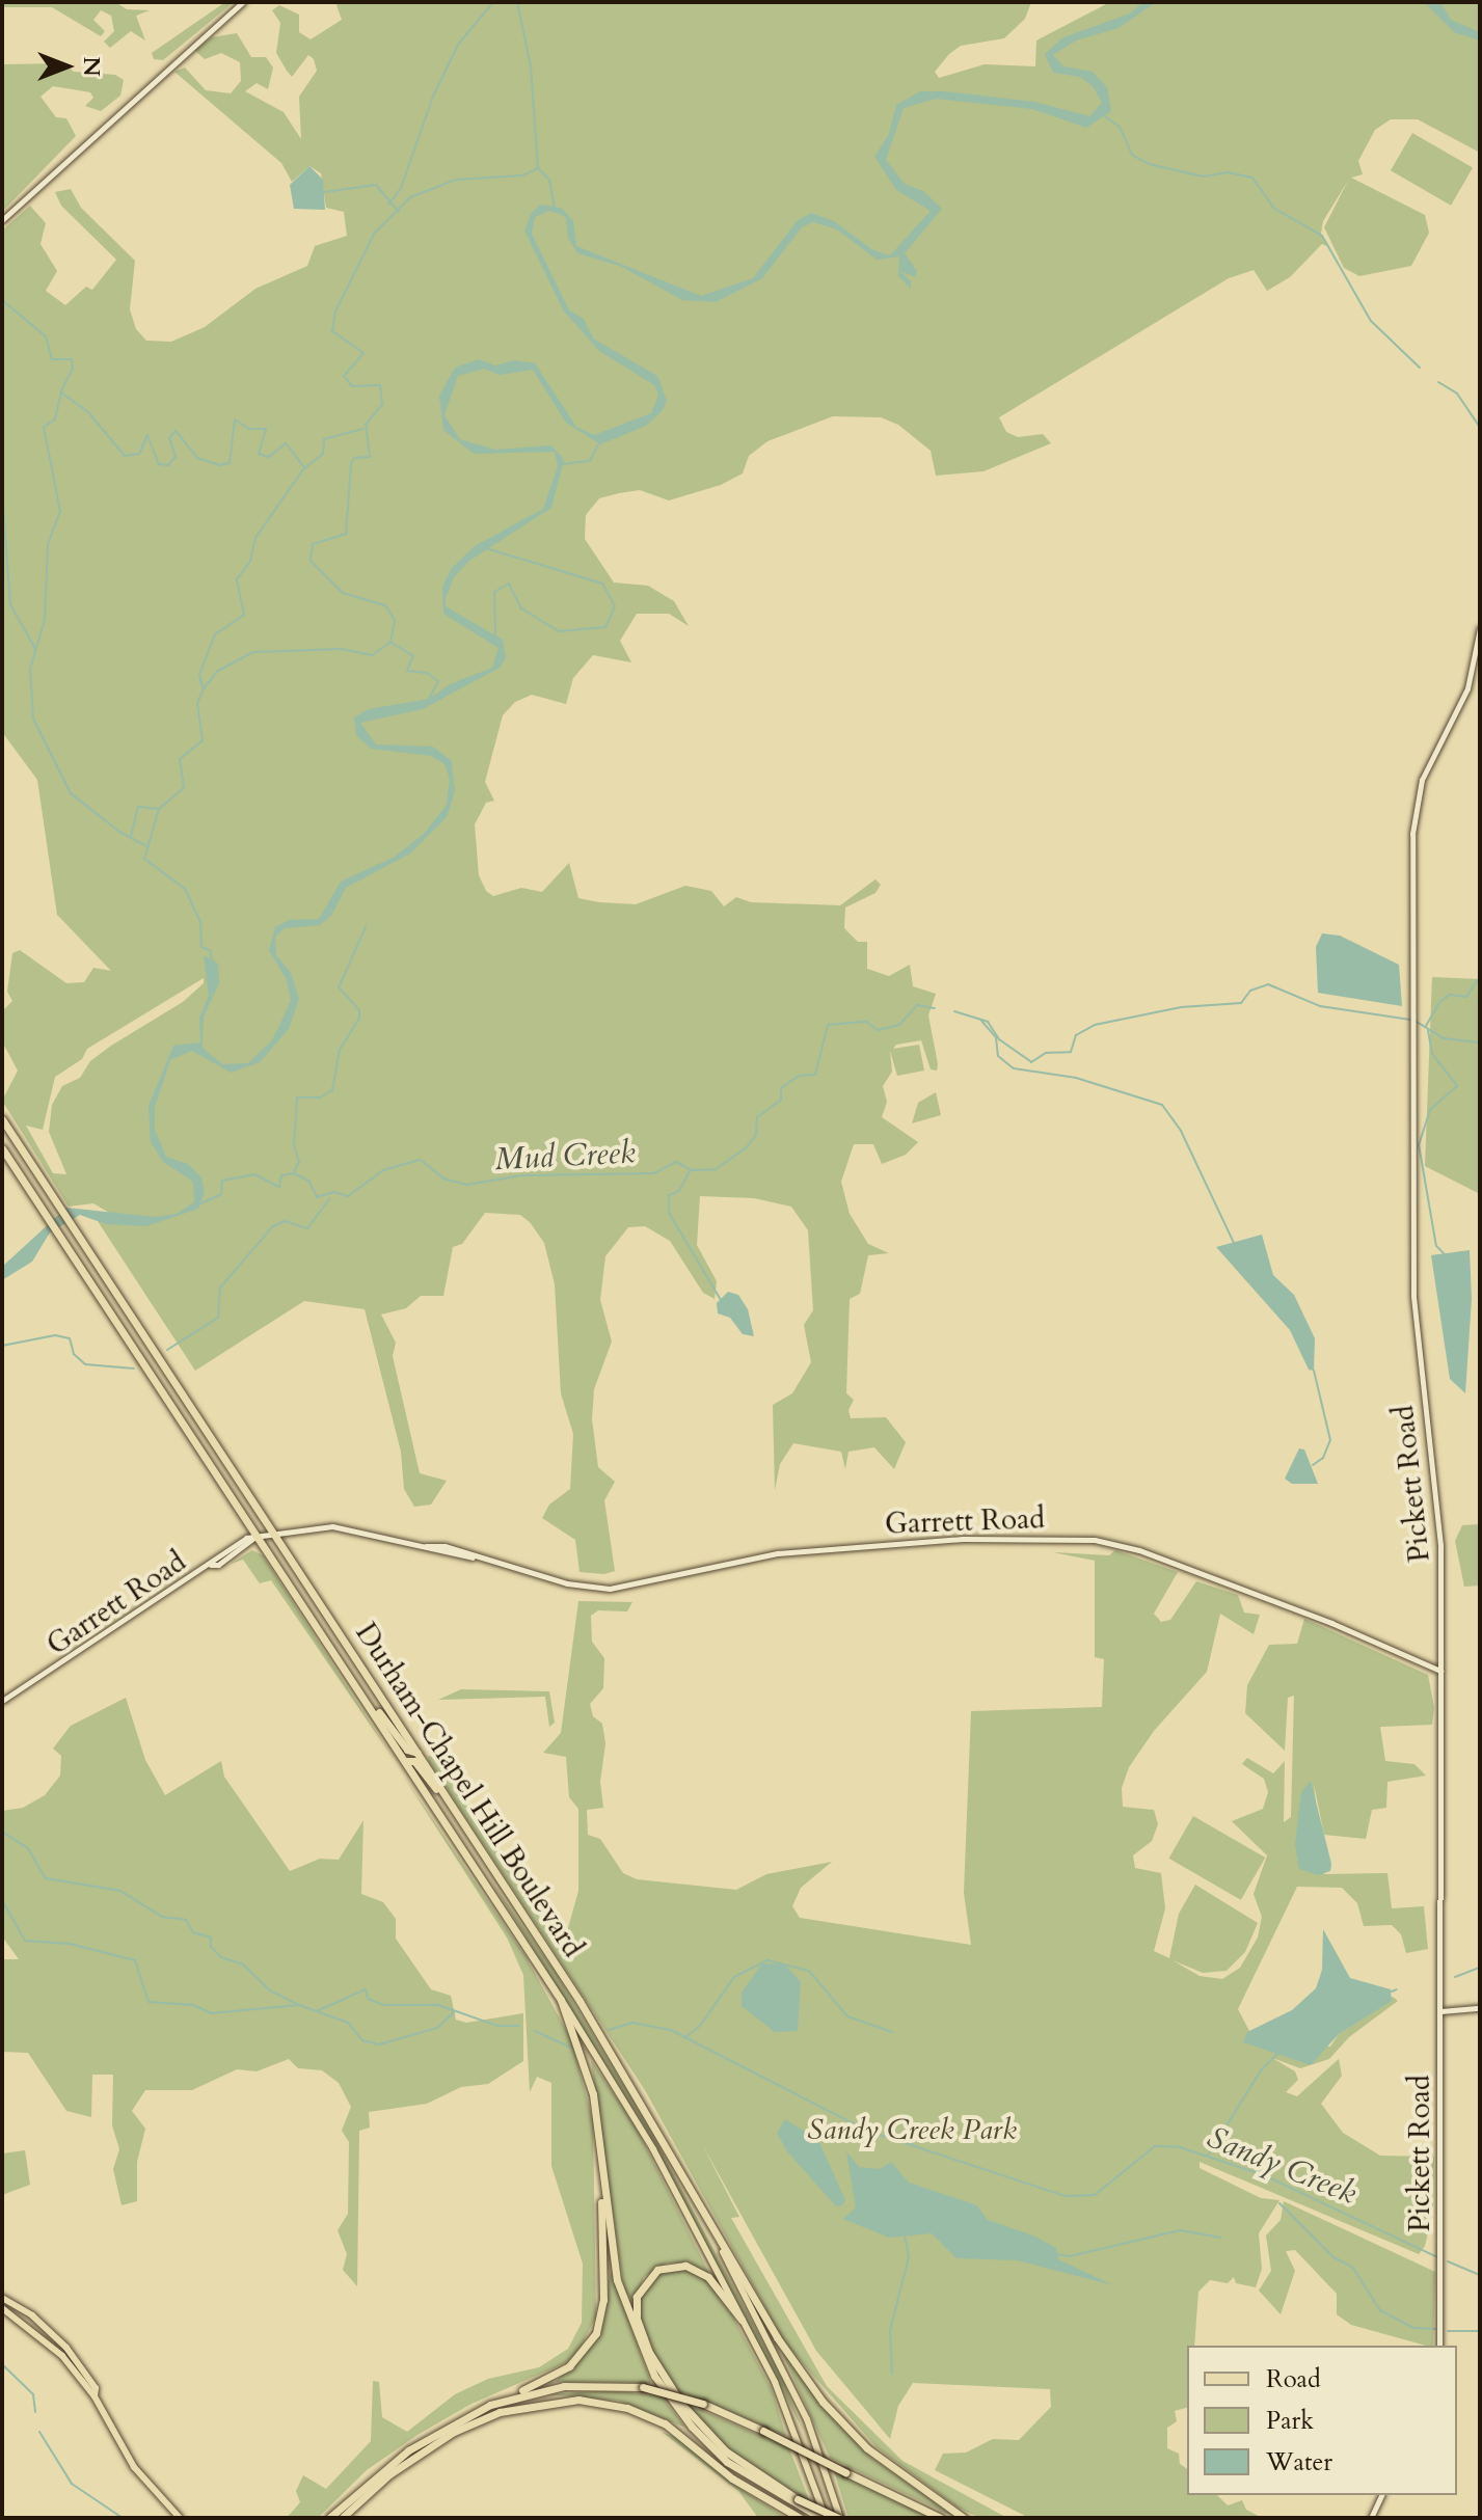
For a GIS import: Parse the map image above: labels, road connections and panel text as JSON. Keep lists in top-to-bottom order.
{
  "streets": {
    "highway": ["Durham-Chapel Hill Boulevard"],
    "street": ["Pickett Road", "Garrett Road"]
  },
  "crossings": [
    ["Pickett Road", "Garrett Road"],
    ["Garrett Road", "Durham-Chapel Hill Boulevard"]
  ],
  "water": ["Mud Creek", "Sandy Creek"],
  "parks": ["Sandy Creek Park"],
  "legend": ["Road", "Park", "Water"],
  "north": "right"
}
